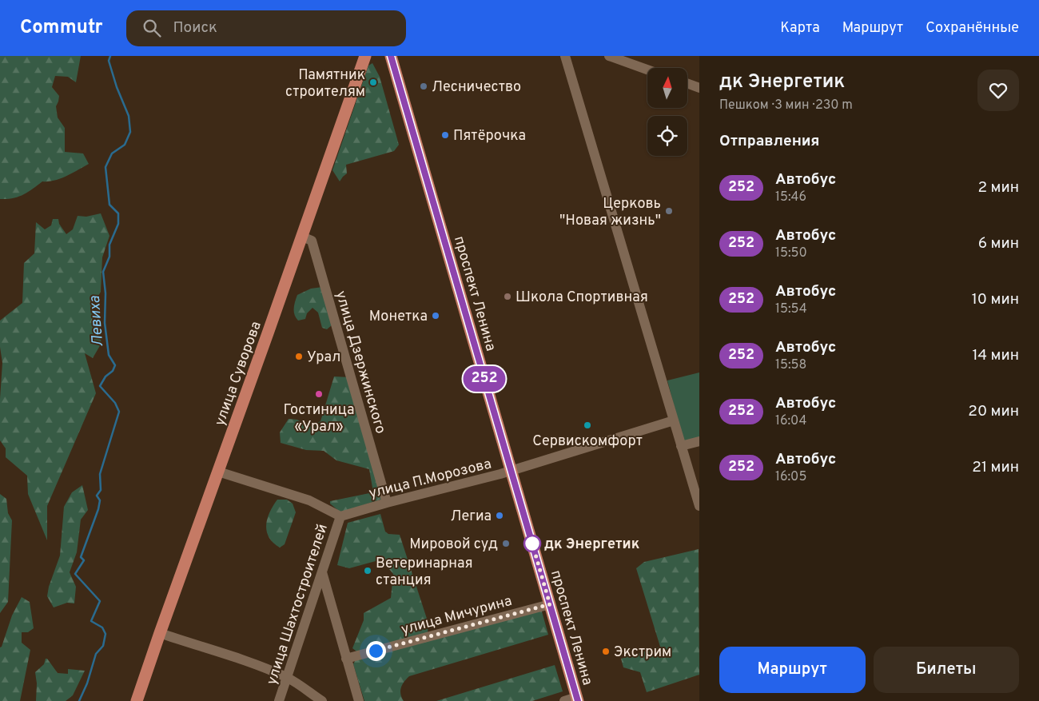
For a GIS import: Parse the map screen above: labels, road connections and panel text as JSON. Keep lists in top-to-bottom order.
{
  "streets": {
    "main road": ["проспект Ленина", "улица Суворова"],
    "street": [
      "улица Дзержинского",
      "улица П.Морозова",
      "улица Шахтостроителей",
      "улица Мичурина"
    ]
  },
  "crossings": [
    ["проспект Ленина", "улица П.Морозова"],
    ["проспект Ленина", "улица Мичурина"],
    ["улица Дзержинского", "улица Суворова"],
    ["улица Дзержинского", "улица П.Морозова"],
    ["улица П.Морозова", "улица Шахтостроителей"]
  ],
  "water": ["Левиха"],
  "places": [
    "Памятник строителям",
    "Лесничество",
    "Пятёрочка",
    "Церковь \"Новая жизнь\"",
    "Школа Спортивная",
    "Монетка",
    "Урал",
    "Гостиница «Урал»",
    "Сервискомфорт",
    "Легиа",
    "Мировой суд",
    "дк Энергетик",
    "Ветеринарная станция",
    "Экстрим"
  ],
  "lines": ["bus line 252"],
  "north": "top",
  "page": {
    "header": "Commutr",
    "search": "Поиск",
    "nav": ["Карта", "Маршрут", "Сохранённые"],
    "on_map": "252",
    "heading": [
      ["дк Энергетик", "Пешком · 3 мин · 230 m"],
      "Отправления"
    ],
    "list": [
      {
        "mark": "252",
        "name": "Автобус",
        "note": "15:46",
        "value": "2 мин"
      },
      {
        "mark": "252",
        "name": "Автобус",
        "note": "15:50",
        "value": "6 мин"
      },
      {
        "mark": "252",
        "name": "Автобус",
        "note": "15:54",
        "value": "10 мин"
      },
      {
        "mark": "252",
        "name": "Автобус",
        "note": "15:58",
        "value": "14 мин"
      },
      {
        "mark": "252",
        "name": "Автобус",
        "note": "16:04",
        "value": "20 мин"
      },
      {
        "mark": "252",
        "name": "Автобус",
        "note": "16:05",
        "value": "21 мин"
      }
    ],
    "buttons": ["Маршрут", "Билеты"]
  }
}
